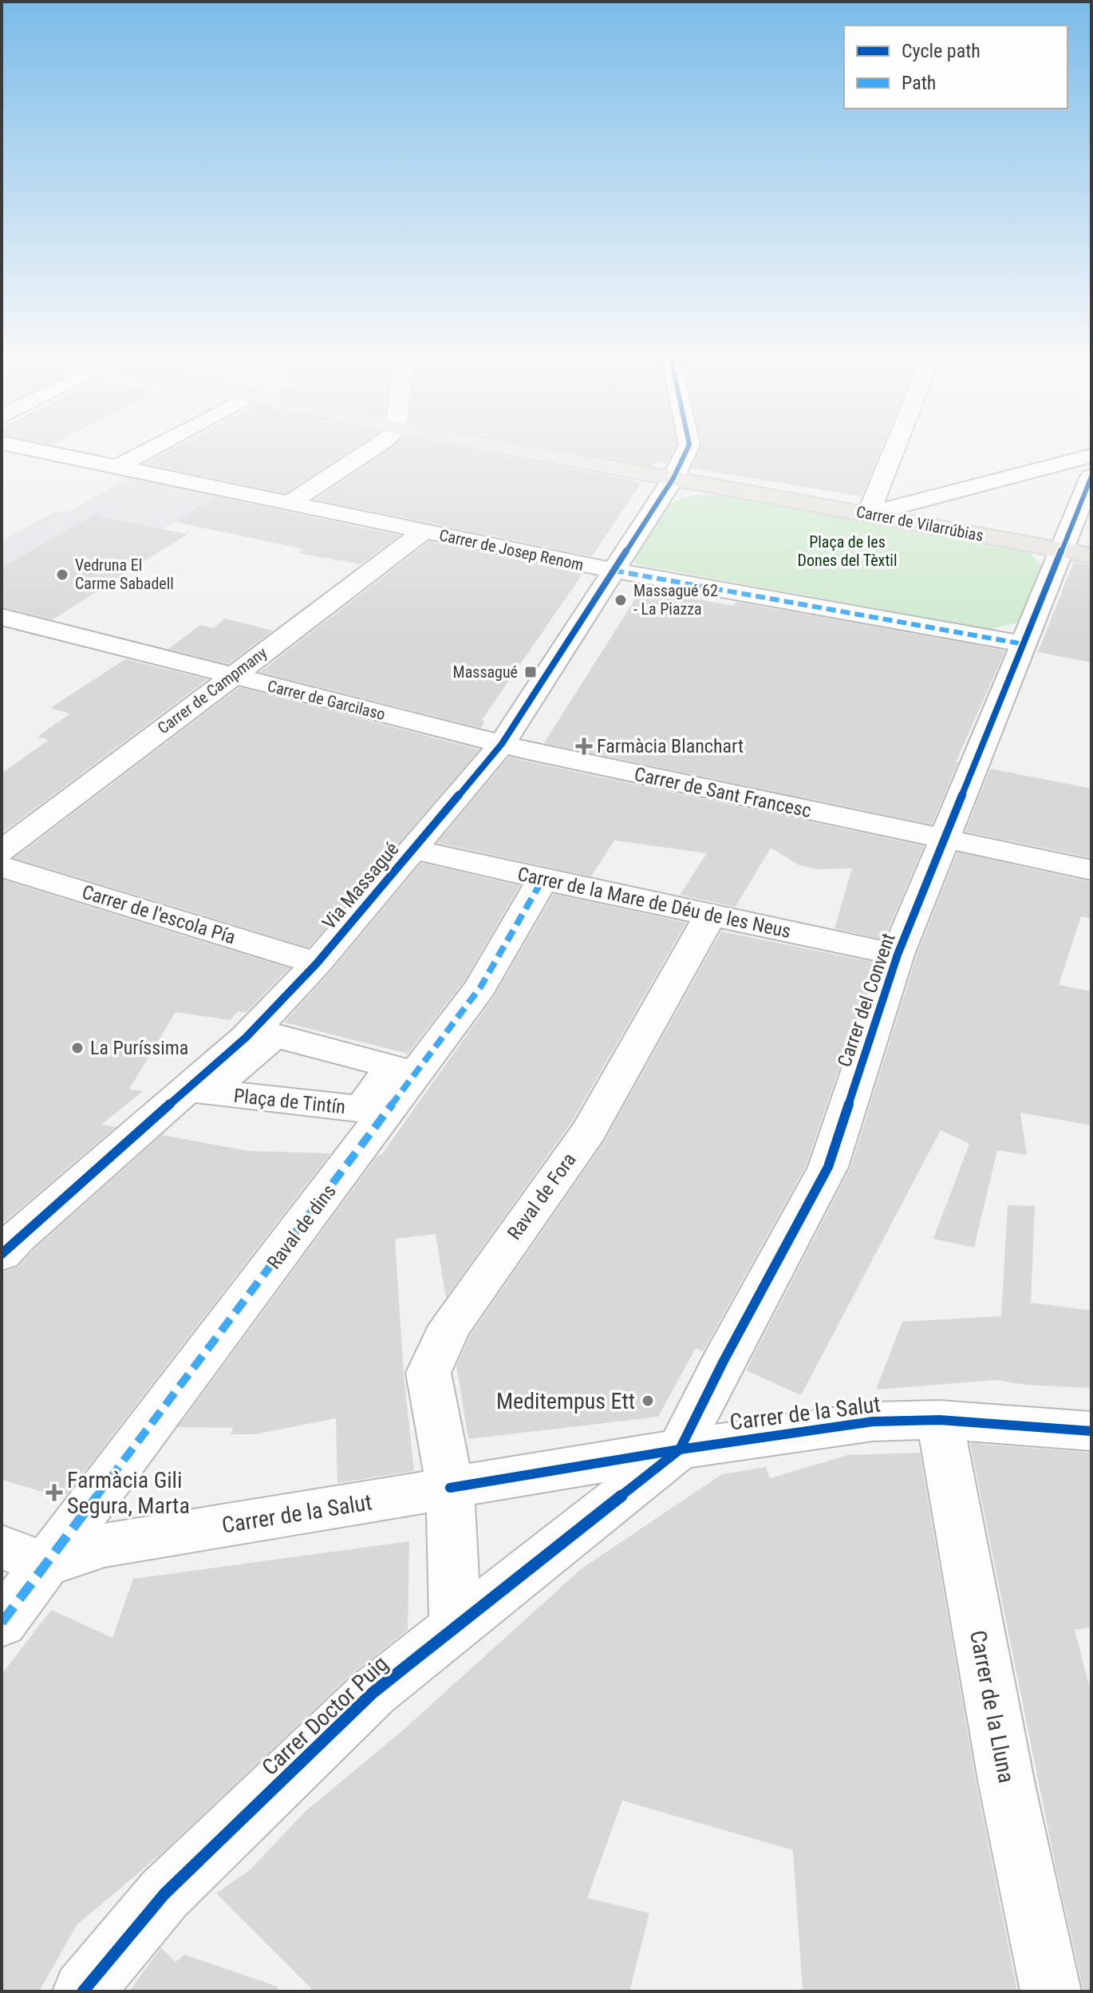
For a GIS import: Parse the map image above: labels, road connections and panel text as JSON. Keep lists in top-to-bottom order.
{
  "streets": {
    "main road": ["Carrer de Vilarrúbias"],
    "street": [
      "Carrer de Josep Renom",
      "Carrer de Campmany",
      "Carrer de Garcilaso",
      "Carrer de Sant Francesc",
      "Via Massagué",
      "Carrer de la Mare de Déu de les Neus",
      "Carrer de l'escola Pía",
      "Carrer del Convent",
      "Raval de Fora",
      "Raval de dins",
      "Carrer de la Salut",
      "Carrer de la Lluna",
      "Carrer Doctor Puig"
    ]
  },
  "crossings": [
    ["Carrer de Vilarrúbias", "Via Massagué"],
    ["Carrer de Vilarrúbias", "Carrer del Convent"],
    ["Carrer de Josep Renom", "Carrer de Campmany"],
    ["Carrer de Josep Renom", "Via Massagué"],
    ["Carrer de Josep Renom", "Carrer del Convent"],
    ["Carrer de Campmany", "Carrer de Garcilaso"],
    ["Carrer de Garcilaso", "Carrer de Sant Francesc"],
    ["Carrer de Garcilaso", "Via Massagué"],
    ["Carrer de Sant Francesc", "Via Massagué"],
    ["Carrer de Sant Francesc", "Carrer del Convent"],
    ["Via Massagué", "Carrer de la Mare de Déu de les Neus"],
    ["Via Massagué", "Carrer de l'escola Pía"],
    ["Carrer de la Mare de Déu de les Neus", "Carrer del Convent"],
    ["Carrer de la Mare de Déu de les Neus", "Raval de Fora"],
    ["Carrer de la Mare de Déu de les Neus", "Raval de dins"],
    ["Carrer del Convent", "Carrer de la Salut"],
    ["Carrer del Convent", "Carrer Doctor Puig"],
    ["Raval de Fora", "Carrer de la Salut"],
    ["Raval de Fora", "Carrer Doctor Puig"],
    ["Raval de dins", "Carrer de la Salut"],
    ["Carrer de la Salut", "Carrer de la Lluna"],
    ["Carrer de la Salut", "Carrer Doctor Puig"]
  ],
  "parks": ["Plaça de les Dones del Tèxtil"],
  "places": {
    "other": [
      "Vedruna El Carme Sabadell",
      "Massagué 62 - La Piazza",
      "La Puríssima",
      "Meditempus Ett"
    ],
    "transit": ["Massagué"],
    "health": ["Farmàcia Blanchart", "Farmàcia Gili Segura, Marta"]
  },
  "legend": ["Cycle path", "Path"]
}
